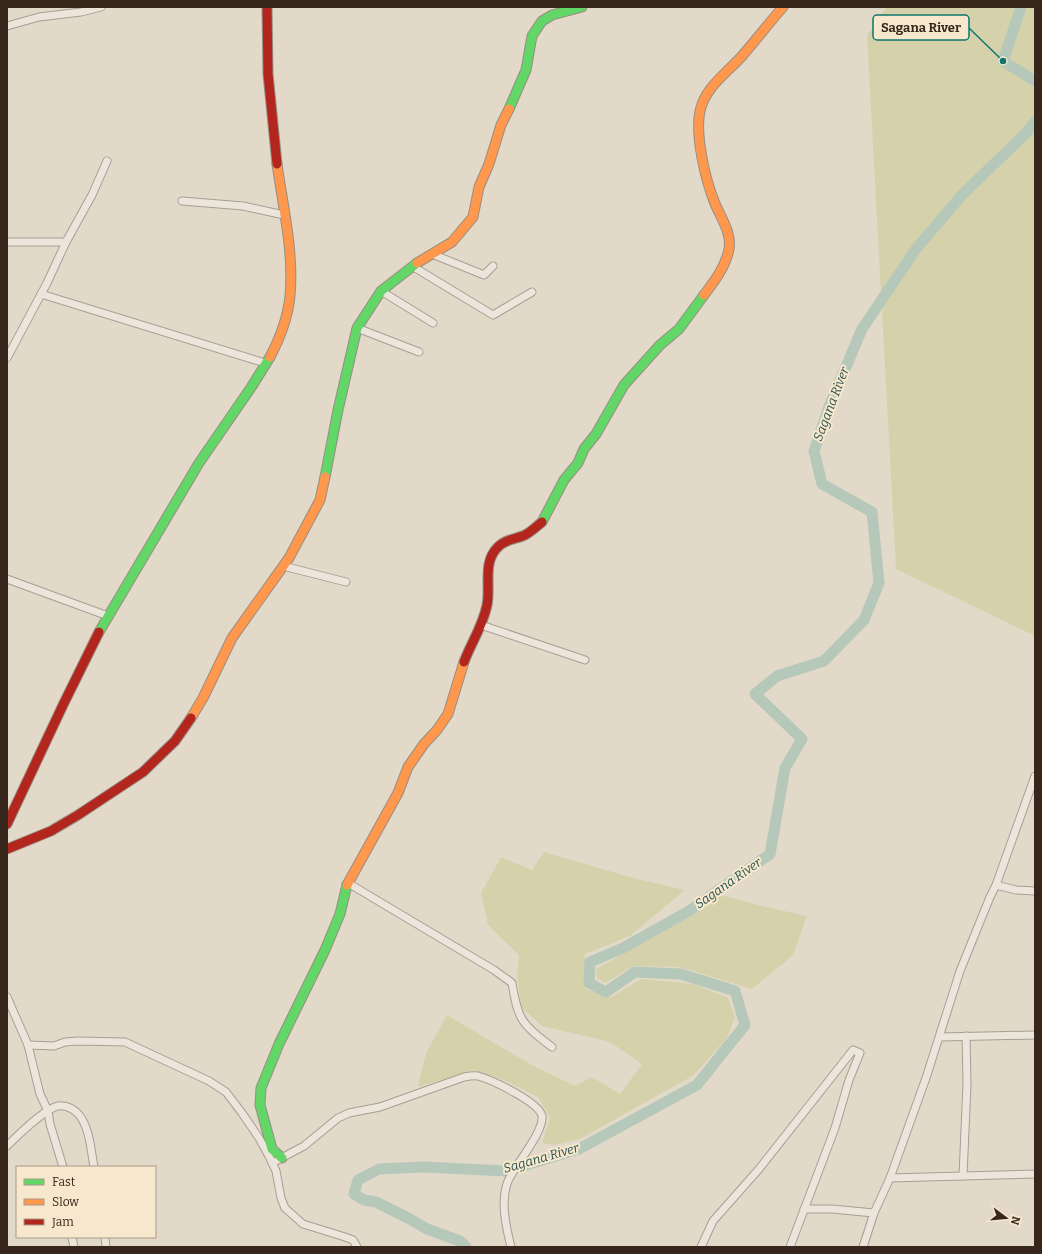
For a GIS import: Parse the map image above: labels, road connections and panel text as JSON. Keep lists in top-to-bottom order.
{
  "water": ["Sagana River"],
  "places": ["Sagana River"],
  "legend": ["Fast", "Slow", "Jam"],
  "north": "right"
}
